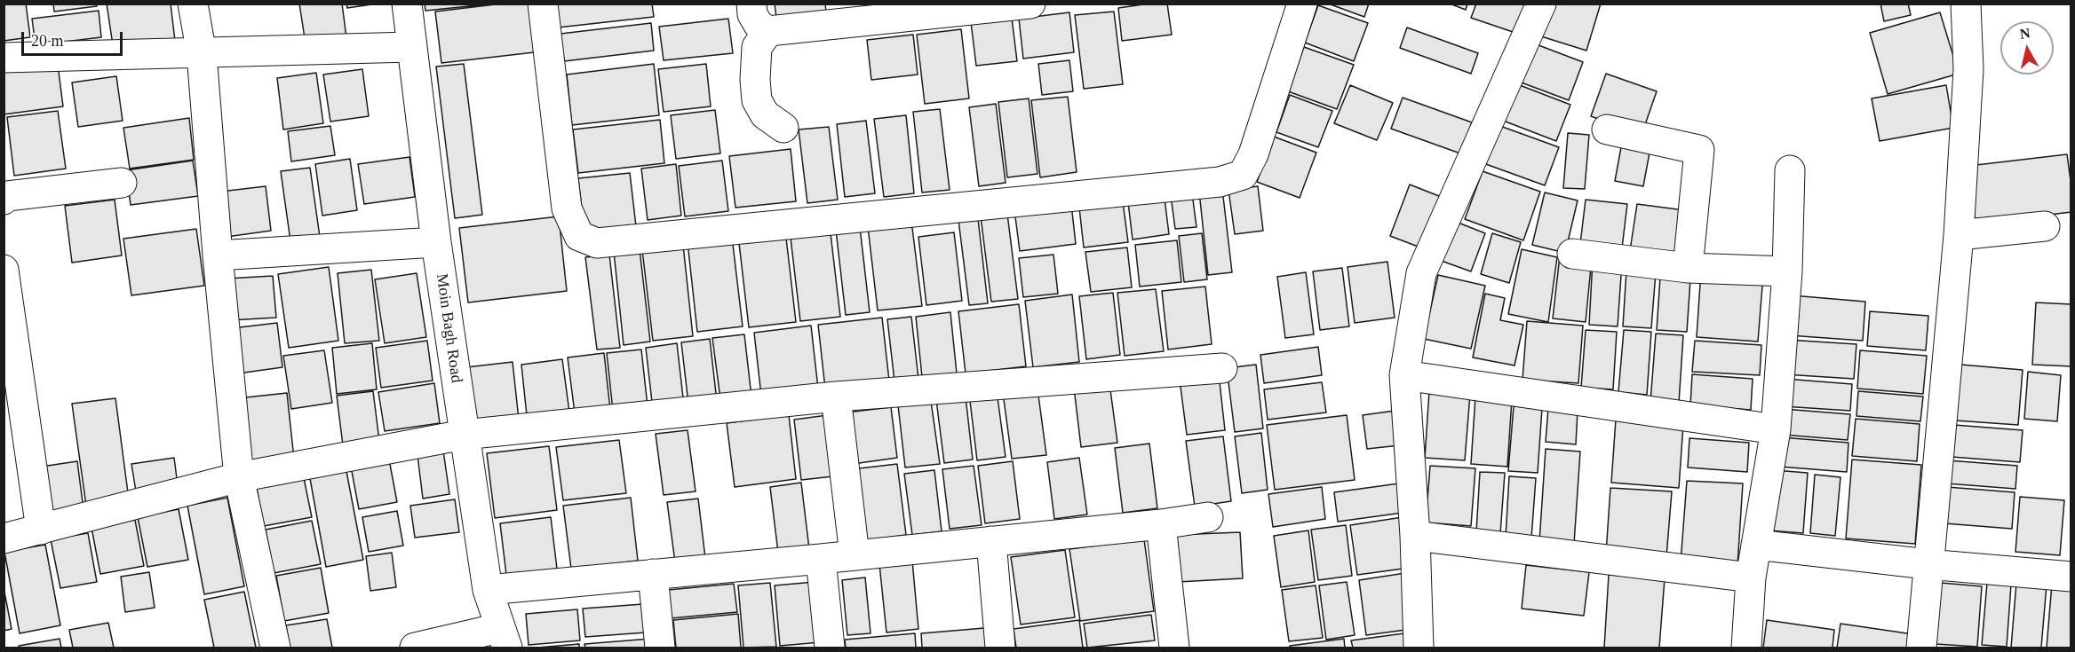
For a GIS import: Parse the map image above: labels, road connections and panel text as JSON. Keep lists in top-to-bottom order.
{
  "streets": {
    "street": ["Moin Bagh Road"]
  },
  "scale_bar": "20 m",
  "north": "top"
}
